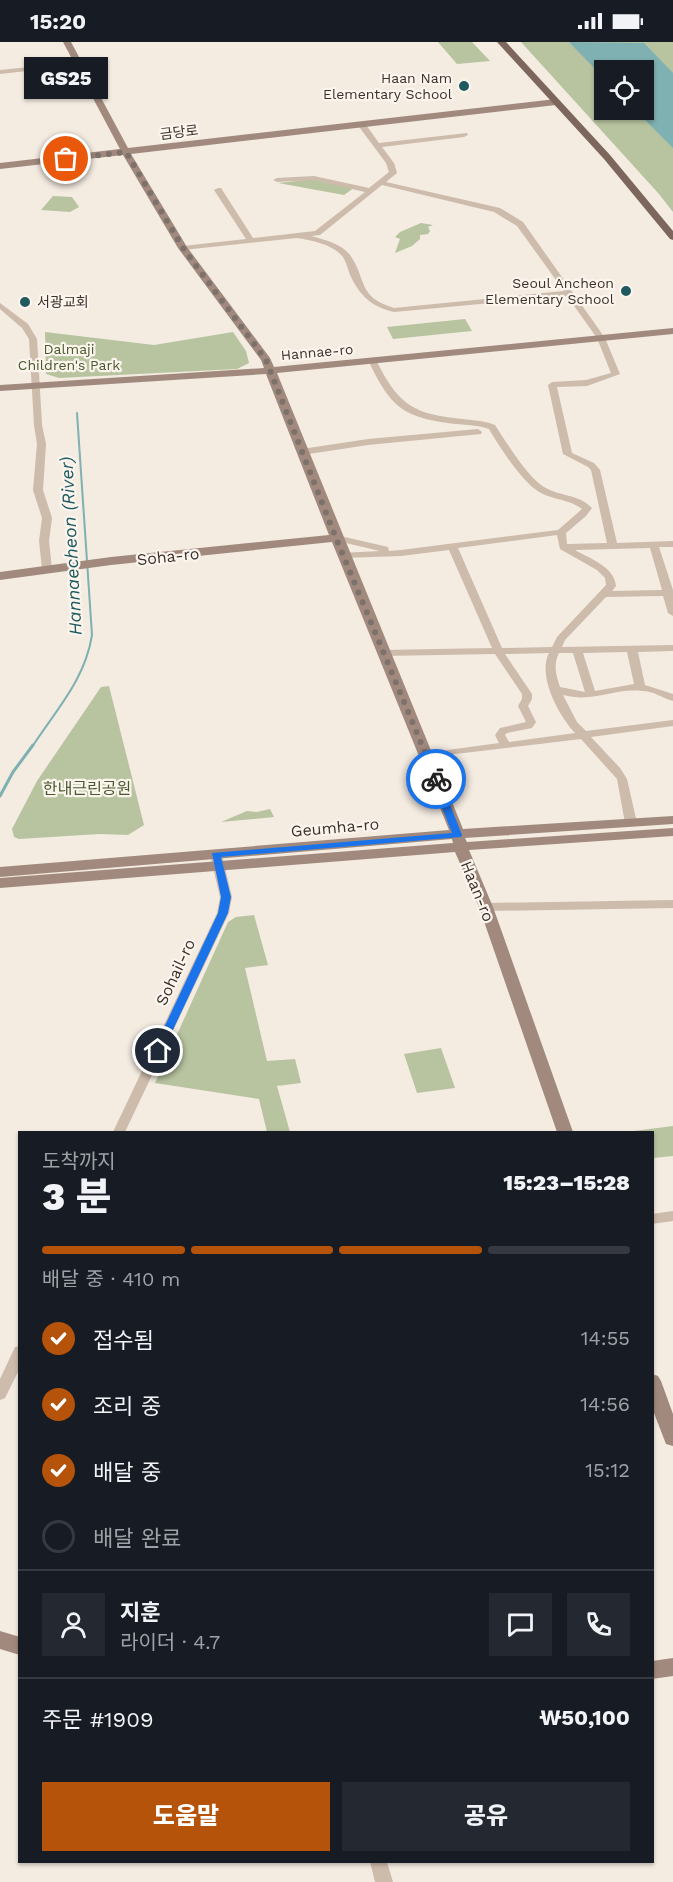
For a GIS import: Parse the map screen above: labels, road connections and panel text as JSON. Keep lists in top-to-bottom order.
{
  "streets": {
    "main road": [
      "금당로",
      "Hannae-ro",
      "Soha-ro",
      "Geumha-ro",
      "Haan-ro"
    ],
    "street": ["Sohail-ro"]
  },
  "crossings": [
    ["금당로", "Haan-ro"],
    ["Hannae-ro", "Haan-ro"],
    ["Soha-ro", "Haan-ro"],
    ["Geumha-ro", "Haan-ro"],
    ["Geumha-ro", "Sohail-ro"]
  ],
  "water": ["Hannaecheon (River)"],
  "parks": ["Dalmaji Children's Park", "한내근린공원"],
  "places": [
    "Haan Nam Elementary School",
    "GS25",
    "Seoul Ancheon Elementary School",
    "서광교회"
  ],
  "page": {
    "status": "15:20",
    "bubble": "GS25",
    "heading": ["3 분", "도착까지", "15:23–15:28"],
    "panel": [
      "지훈",
      "라이더 · 4.7",
      "주문 #1909",
      "₩50,100"
    ],
    "bar": "배달 중 · 410 m",
    "list": [
      ["접수됨", "14:55"],
      ["조리 중", "14:56"],
      ["배달 중", "15:12"],
      "배달 완료"
    ],
    "buttons": ["도움말", "공유"]
  }
}
